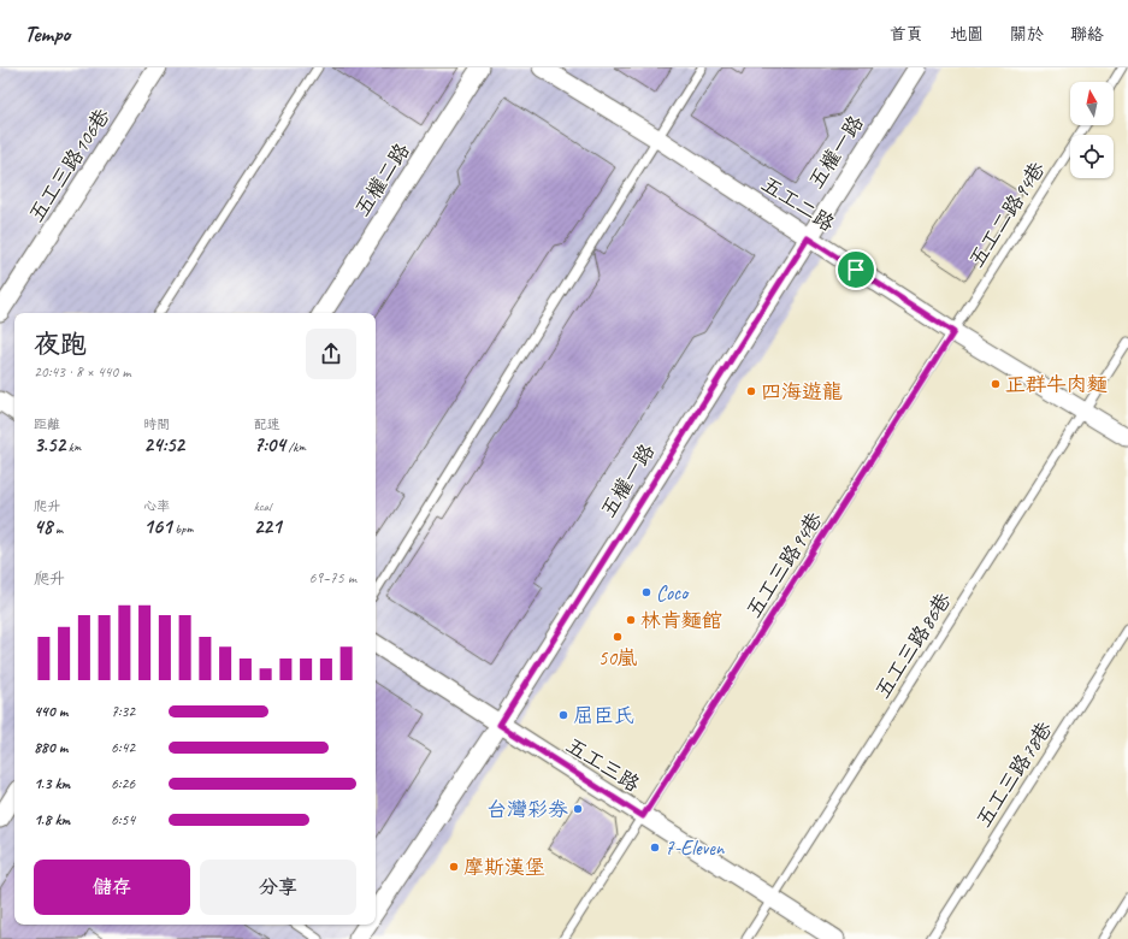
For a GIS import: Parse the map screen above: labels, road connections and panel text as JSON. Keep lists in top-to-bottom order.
{
  "streets": {
    "street": [
      "五權一路",
      "五工三路106巷",
      "五權二路",
      "五工二路",
      "五工三路"
    ],
    "lane": [
      "五工二路94巷",
      "五工三路94巷",
      "五工三路86巷",
      "五工三路78巷"
    ]
  },
  "crossings": [
    ["五權一路", "五工二路"],
    ["五權一路", "五工三路"],
    ["五工二路", "五工二路94巷"],
    ["五工二路", "五工三路94巷"],
    ["五工二路", "五工三路86巷"],
    ["五工二路94巷", "五工三路94巷"],
    ["五工三路94巷", "五工三路"],
    ["五工三路86巷", "五工三路"]
  ],
  "places": [
    "正群牛肉麵",
    "四海遊龍",
    "Coco",
    "林肯麵館",
    "50嵐",
    "屈臣氏",
    "台灣彩券",
    "7-Eleven",
    "摩斯漢堡"
  ],
  "north": "top",
  "page": {
    "header": "Tempo",
    "nav": [
      "首頁",
      "地圖",
      "關於",
      "聯絡"
    ],
    "heading": ["夜跑", "20:43 · 8 × 440 m"],
    "stats": [
      ["距離", "3.52 km"],
      ["時間", "24:52"],
      ["配速", "7:04 /km"],
      ["爬升", "48 m"],
      ["心率", "161 bpm"],
      ["kcal", "221"]
    ],
    "chart": ["爬升", "69–75 m"],
    "list": [
      {
        "name": "440 m",
        "note": "7:32"
      },
      {
        "name": "880 m",
        "note": "6:42"
      },
      {
        "name": "1.3 km",
        "note": "6:26"
      },
      {
        "name": "1.8 km",
        "note": "6:54"
      }
    ],
    "buttons": ["儲存", "分享"]
  }
}
